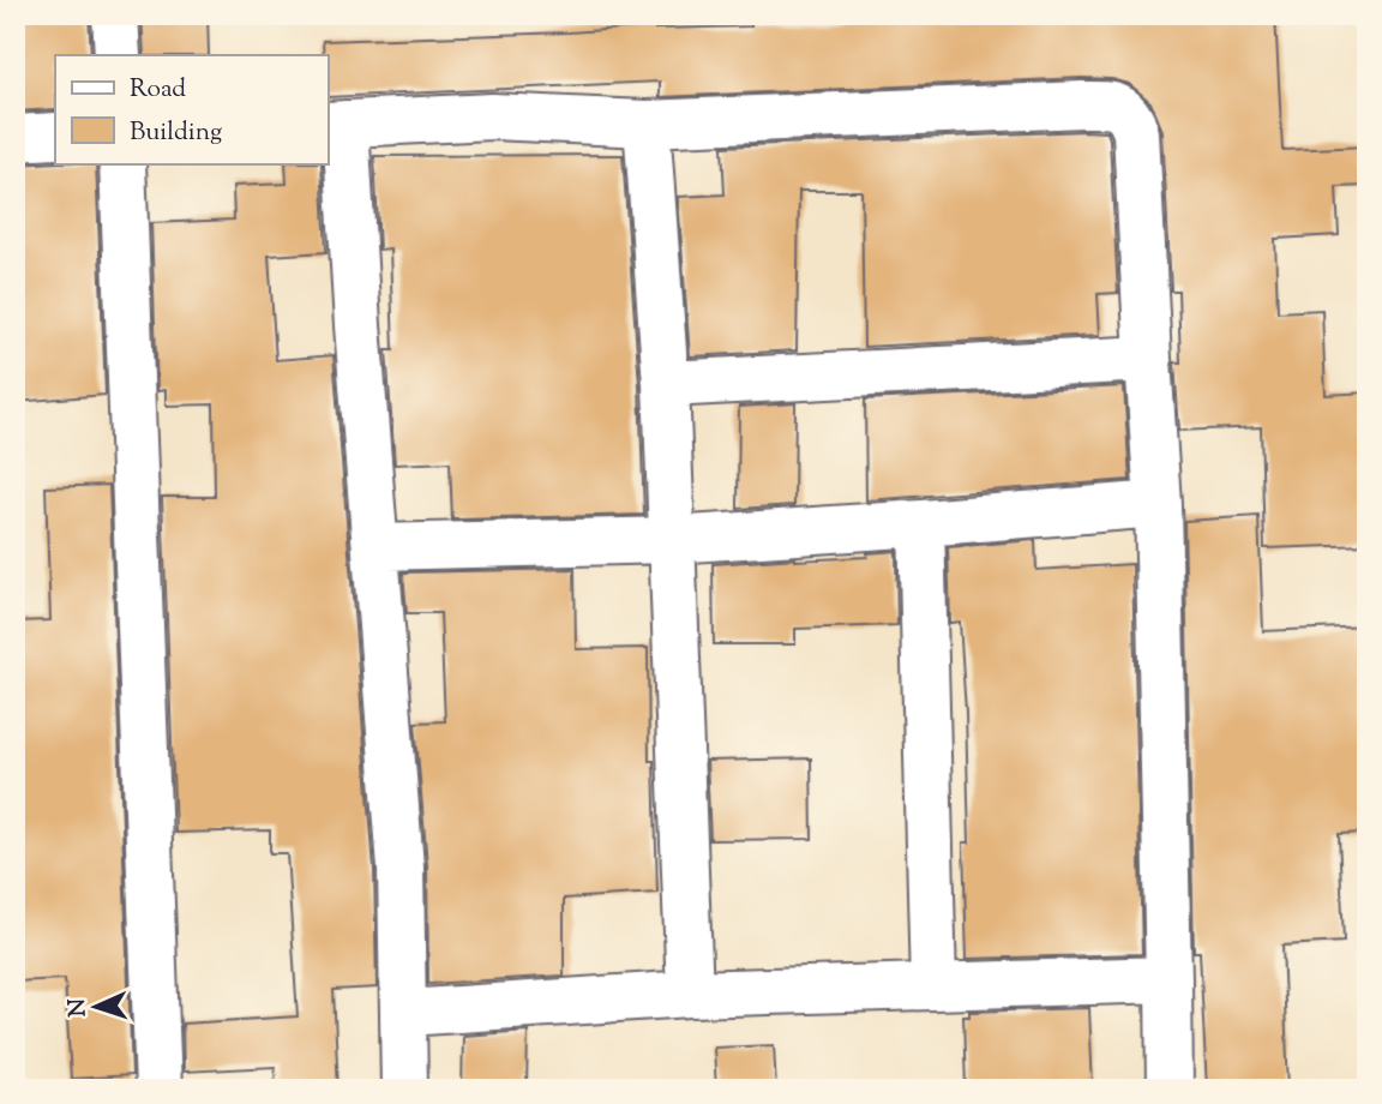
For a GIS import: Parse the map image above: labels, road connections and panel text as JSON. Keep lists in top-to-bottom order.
{
  "legend": ["Road", "Building"],
  "north": "left"
}
